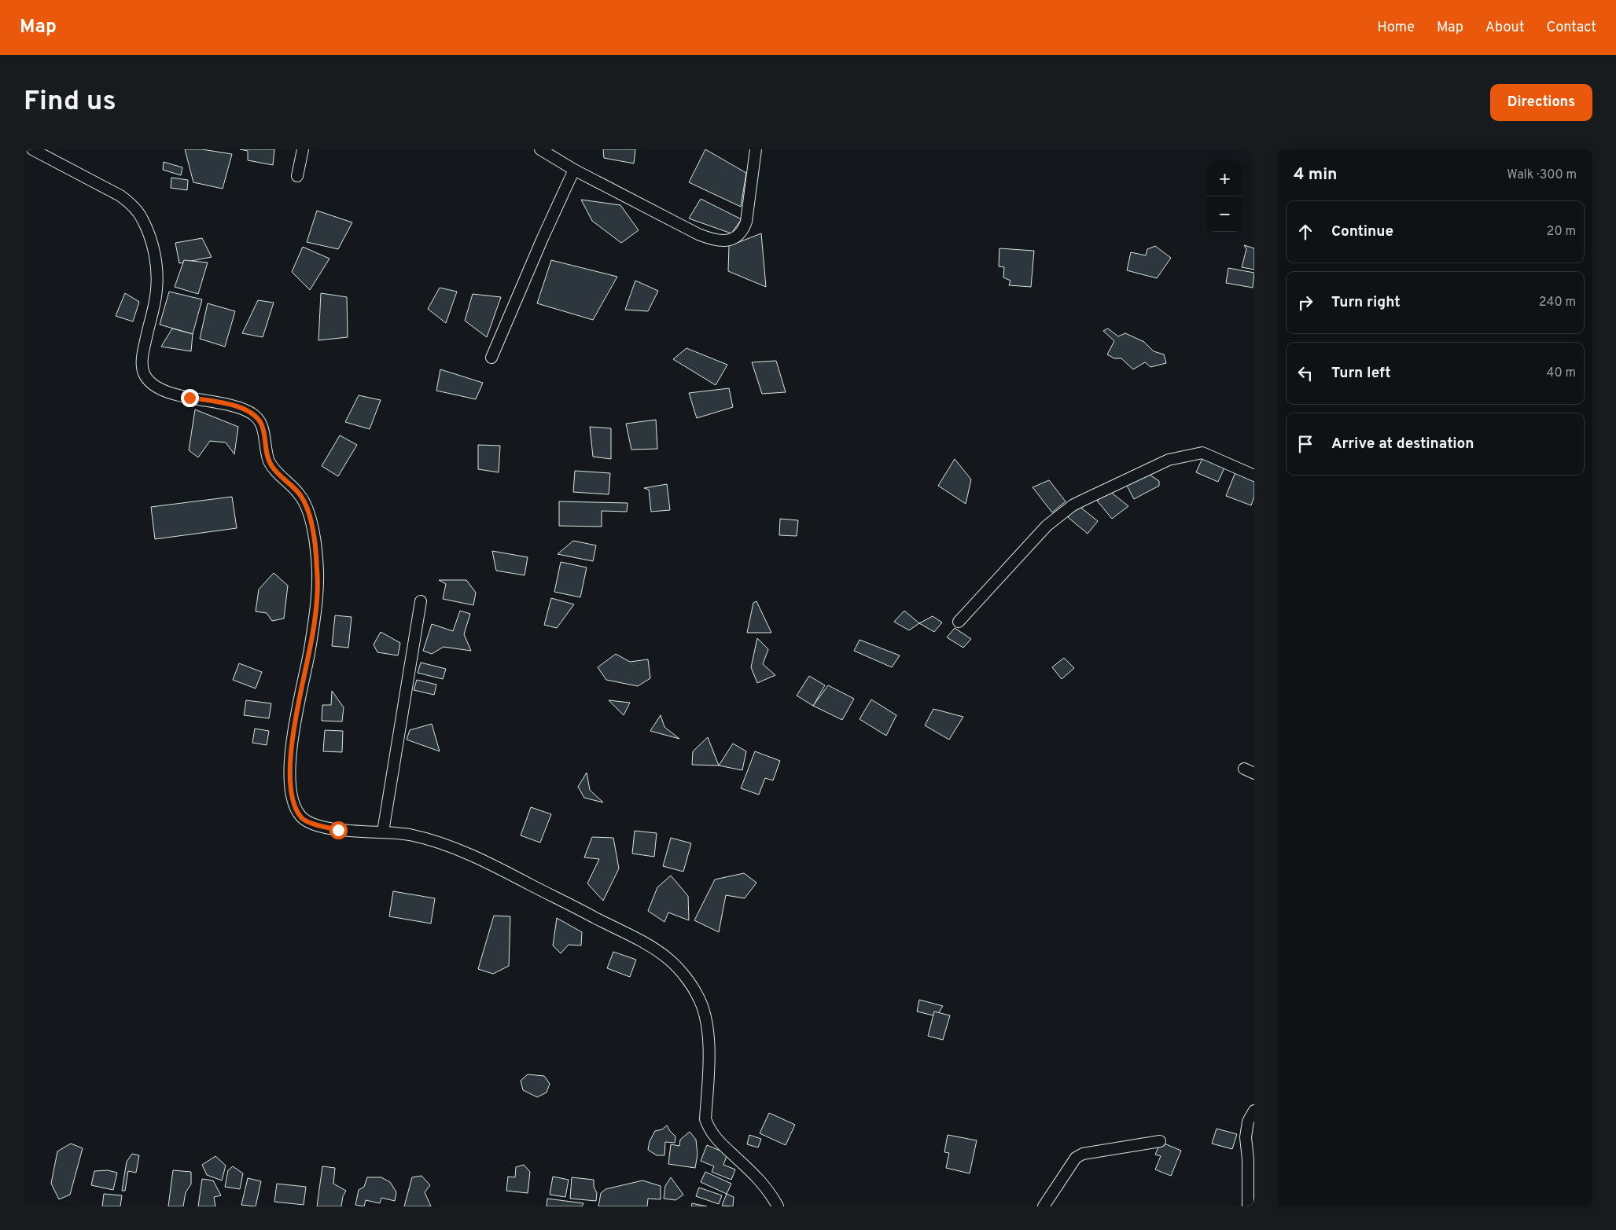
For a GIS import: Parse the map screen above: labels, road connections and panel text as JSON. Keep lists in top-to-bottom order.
{
  "page": {
    "header": "Map",
    "nav": [
      "Home",
      "Map",
      "About",
      "Contact"
    ],
    "buttons": "Directions",
    "title": "Find us",
    "heading": ["4 min", "Walk · 300 m"],
    "map_buttons": ["+", "−"],
    "list": [
      ["Continue", "20 m"],
      ["Turn right", "240 m"],
      ["Turn left", "40 m"],
      "Arrive at destination"
    ]
  }
}
